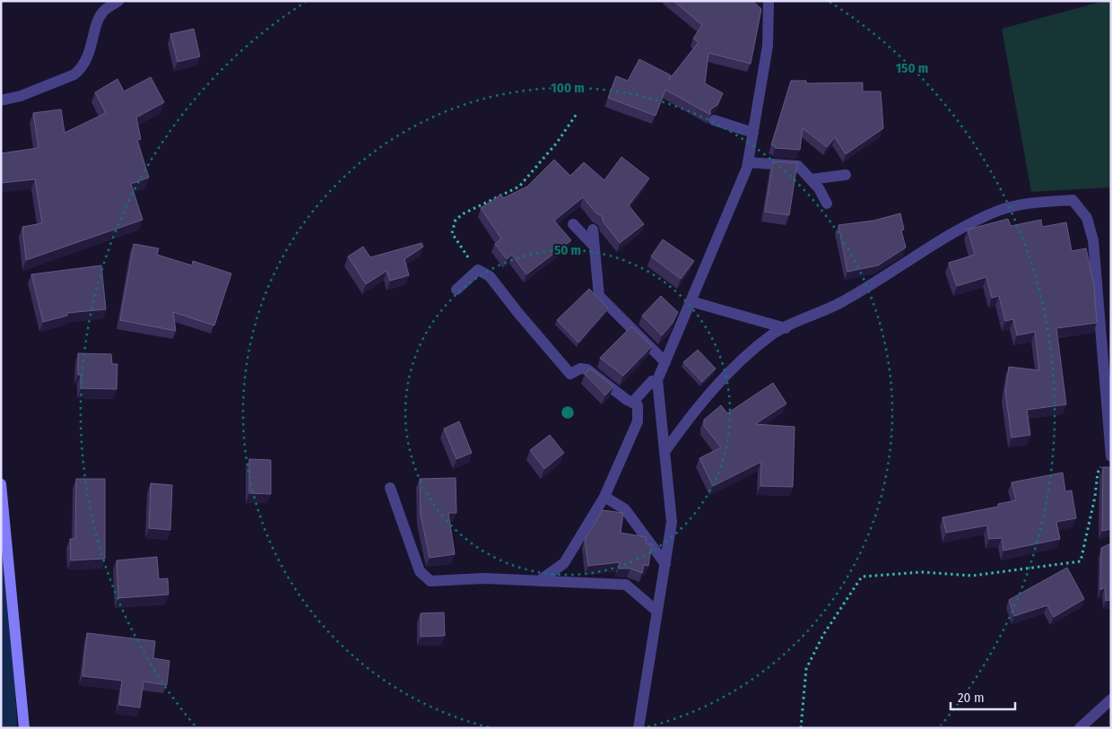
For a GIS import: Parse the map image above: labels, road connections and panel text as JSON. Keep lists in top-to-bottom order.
{
  "scale_bar": "20 m",
  "rings": ["150 m", "100 m", "50 m"]
}
